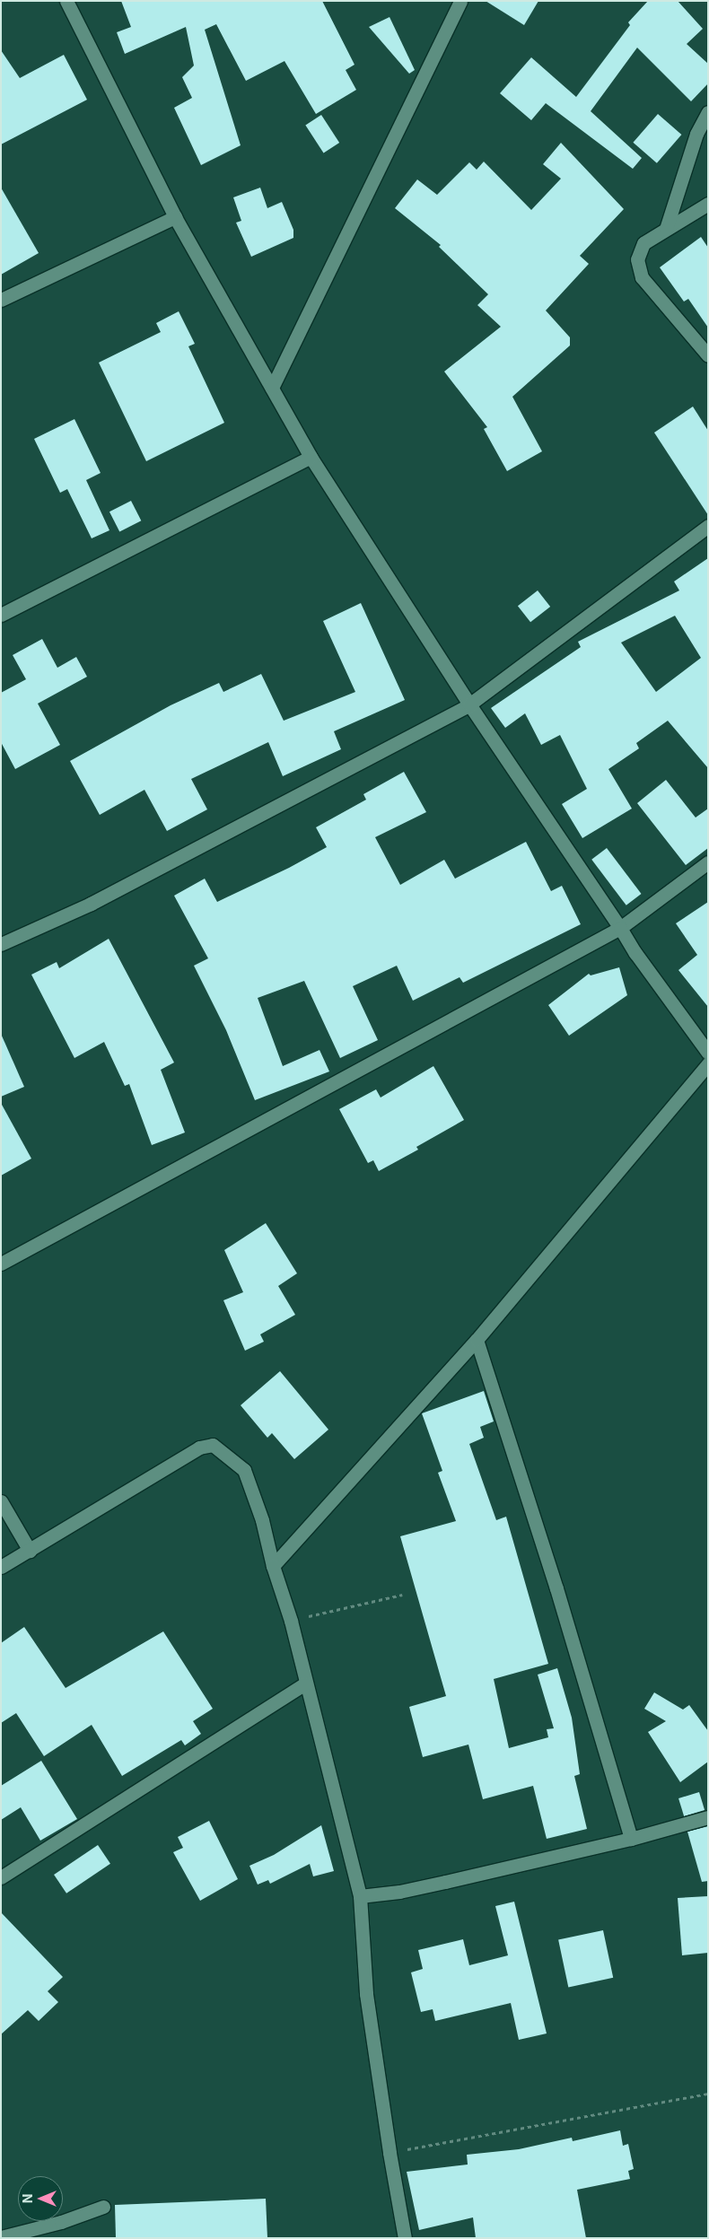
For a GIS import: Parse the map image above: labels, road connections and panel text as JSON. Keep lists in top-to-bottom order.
{
  "north": "left"
}
